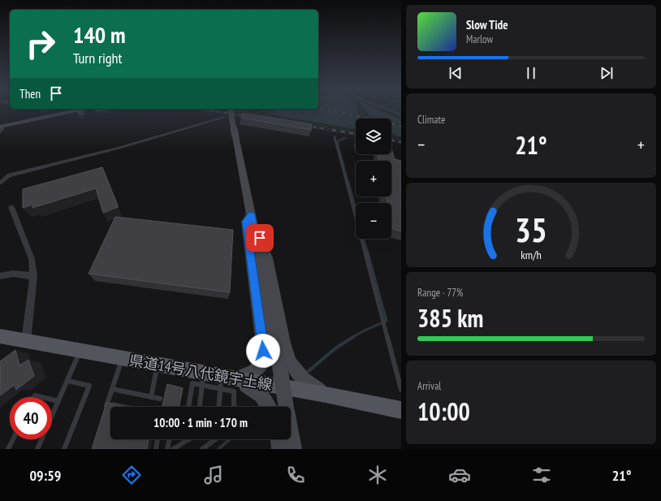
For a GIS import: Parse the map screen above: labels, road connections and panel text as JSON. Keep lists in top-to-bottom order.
{
  "streets": {
    "main road": ["県道14号八代鏡宇土線"]
  },
  "page": {
    "turn": ["140 m", "Turn right"],
    "song": ["Slow Tide", "Marlow"],
    "then": "Then",
    "tile": [
      "Climate",
      ["Range · 77%", "385 km"],
      ["Arrival", "10:00"]
    ],
    "map_buttons": ["+", "−"],
    "heat": ["−", "21°", "+"],
    "limit": "40",
    "trip": "10:00 · 1 min · 170 m",
    "tabs": ["09:59", "21°"],
    "gauge": ["35", "km/h"]
  }
}
